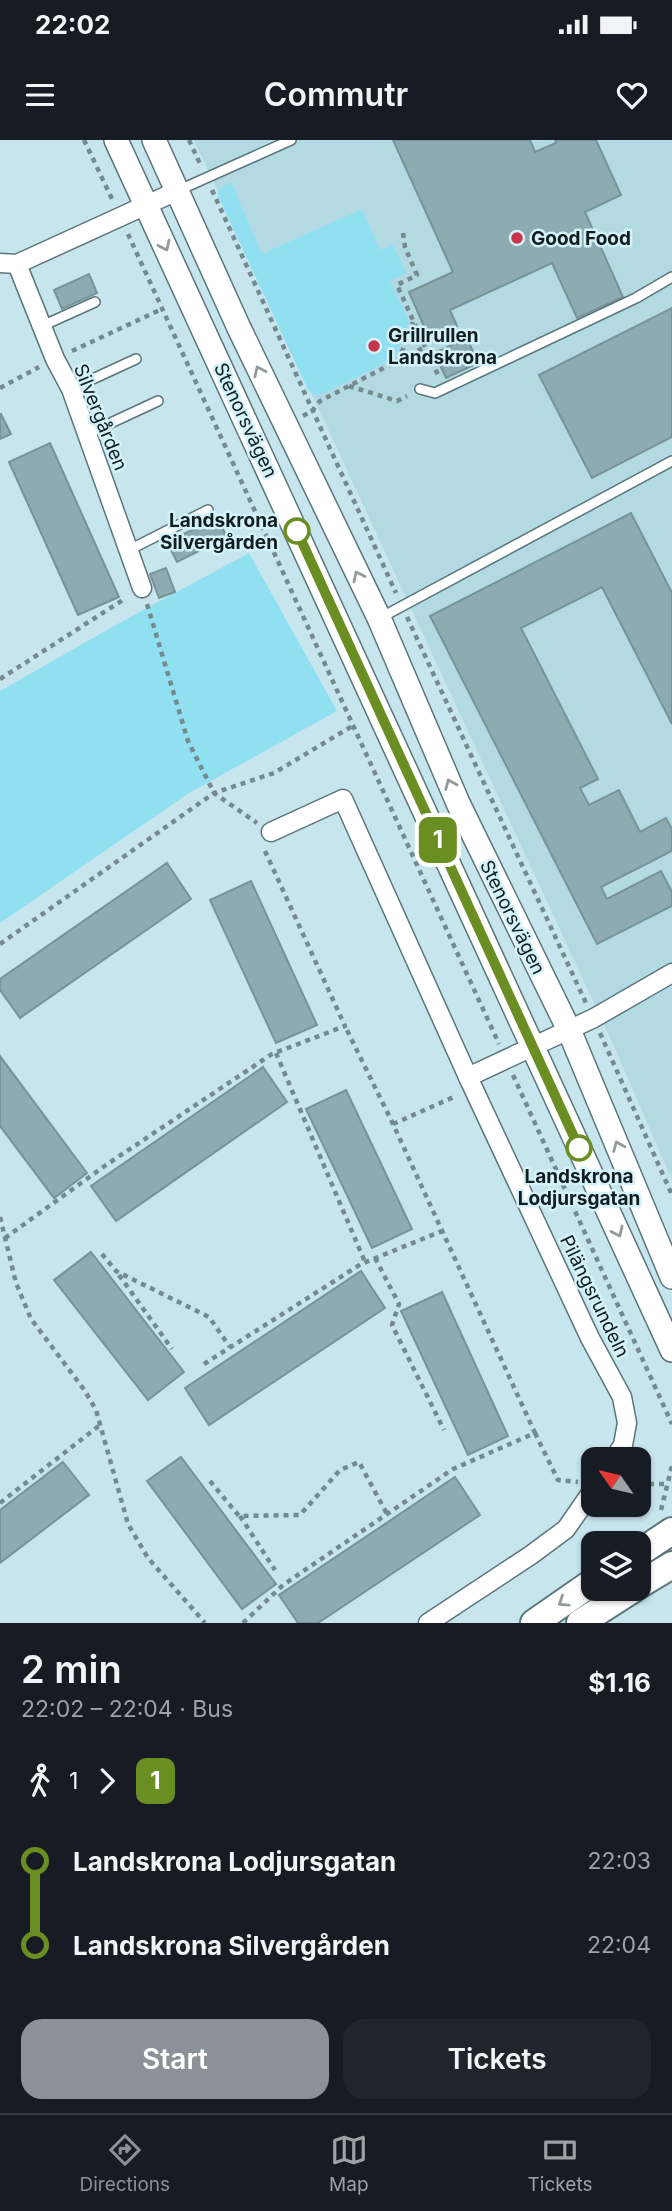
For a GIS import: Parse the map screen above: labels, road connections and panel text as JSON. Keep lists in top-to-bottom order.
{
  "streets": {
    "street": ["Silvergården", "Stenorsvägen", "Pilängsrundeln"]
  },
  "crossings": [
    ["Silvergården", "Stenorsvägen"]
  ],
  "places": [
    "Good Food",
    "Grillrullen Landskrona",
    "Landskrona Silvergården",
    "Landskrona Lodjursgatan"
  ],
  "lines": ["bus line 1"],
  "north": "top left",
  "page": {
    "status": "22:02",
    "header": "Commutr",
    "on_map": "1",
    "heading": ["2 min", "22:02 – 22:04 · Bus", "$1.16"],
    "legs": ["1", "1"],
    "list": [
      {
        "name": "Landskrona Lodjursgatan",
        "value": "22:03"
      },
      {
        "name": "Landskrona Silvergården",
        "value": "22:04"
      }
    ],
    "buttons": ["Start", "Tickets"],
    "tabs": ["Directions", "Map", "Tickets"]
  }
}
